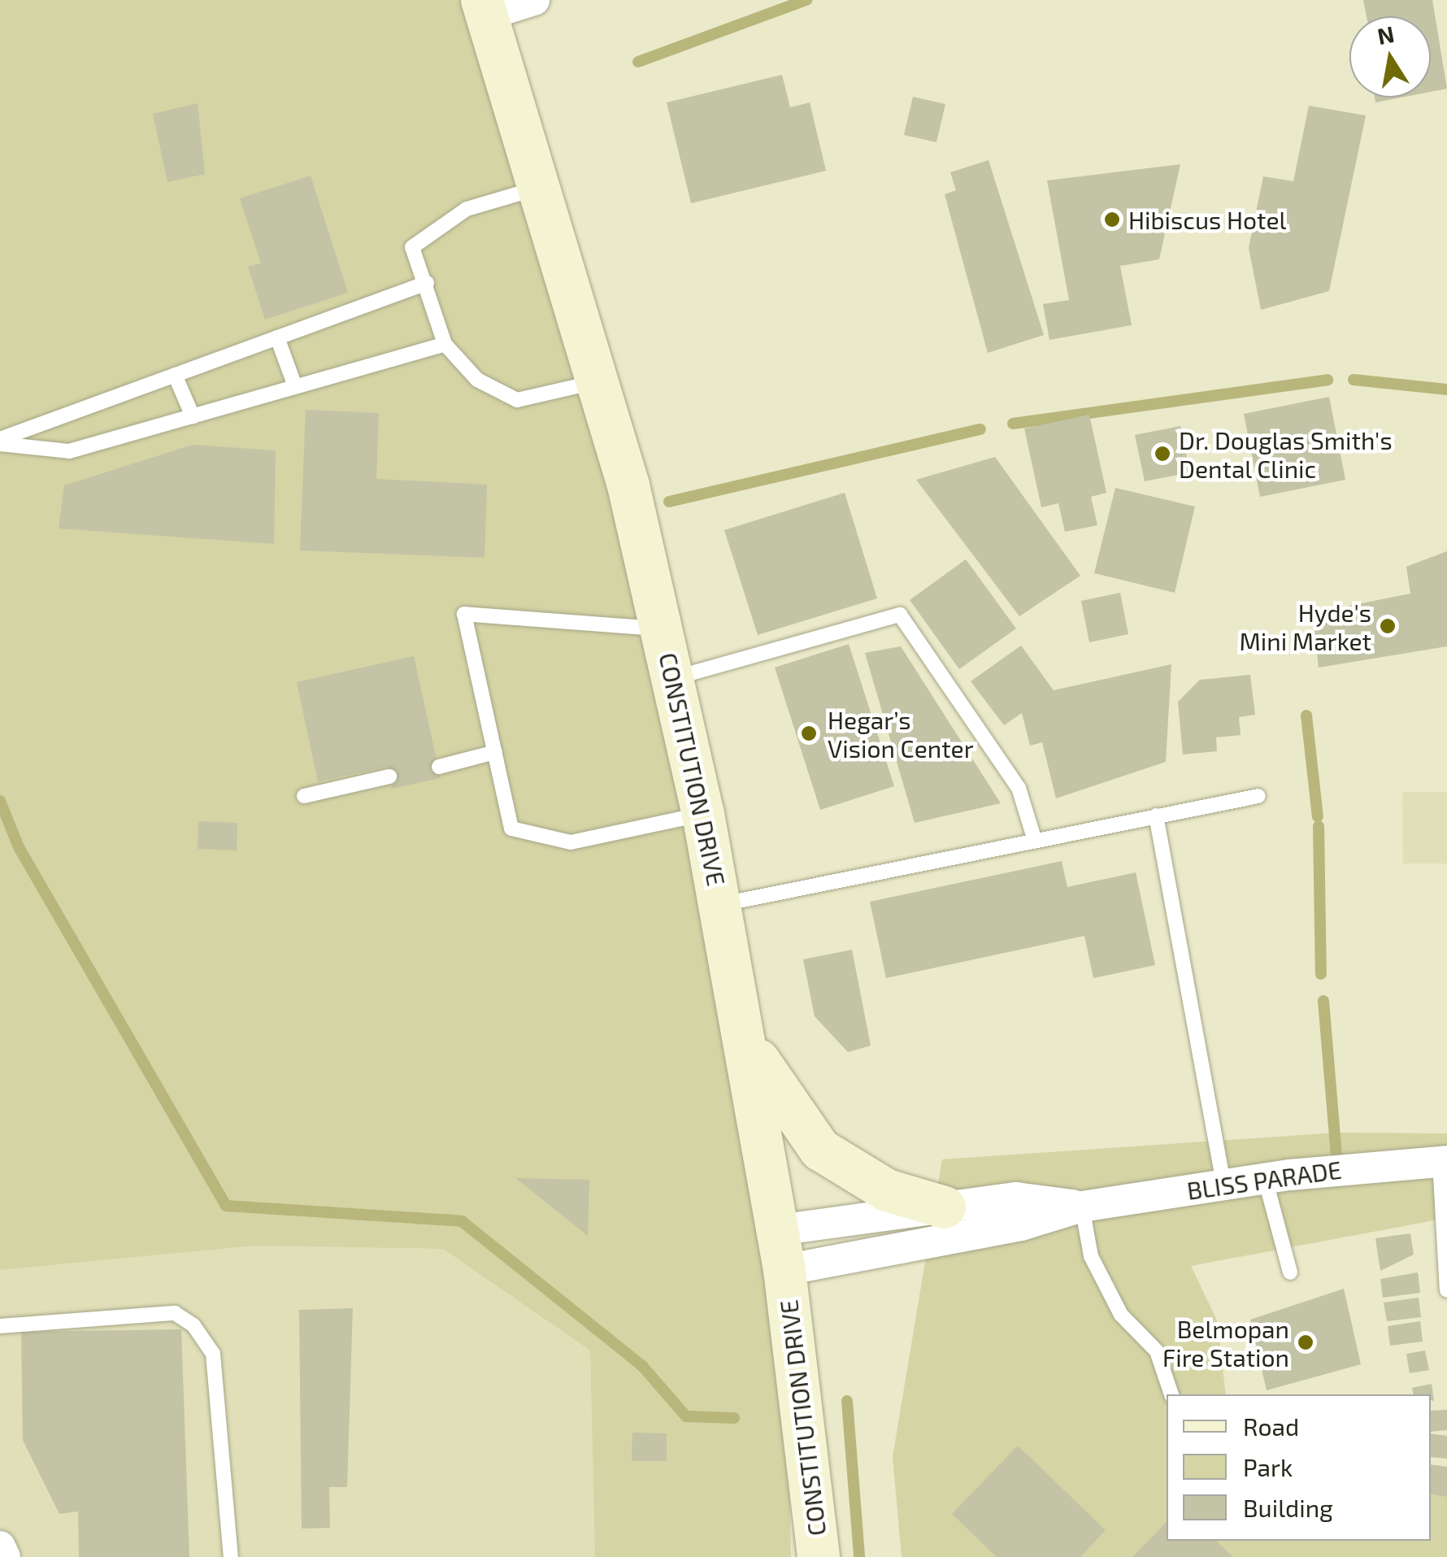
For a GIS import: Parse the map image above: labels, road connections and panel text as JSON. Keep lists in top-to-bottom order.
{
  "streets": {
    "main road": ["CONSTITUTION DRIVE"],
    "street": ["BLISS PARADE"]
  },
  "crossings": [
    ["CONSTITUTION DRIVE", "BLISS PARADE"]
  ],
  "places": [
    "Hibiscus Hotel",
    "Dr. Douglas Smith's Dental Clinic",
    "Hyde's Mini Market",
    "Hegar’s Vision Center",
    "Belmopan Fire Station"
  ],
  "legend": ["Road", "Park", "Building"],
  "north": "top"
}
